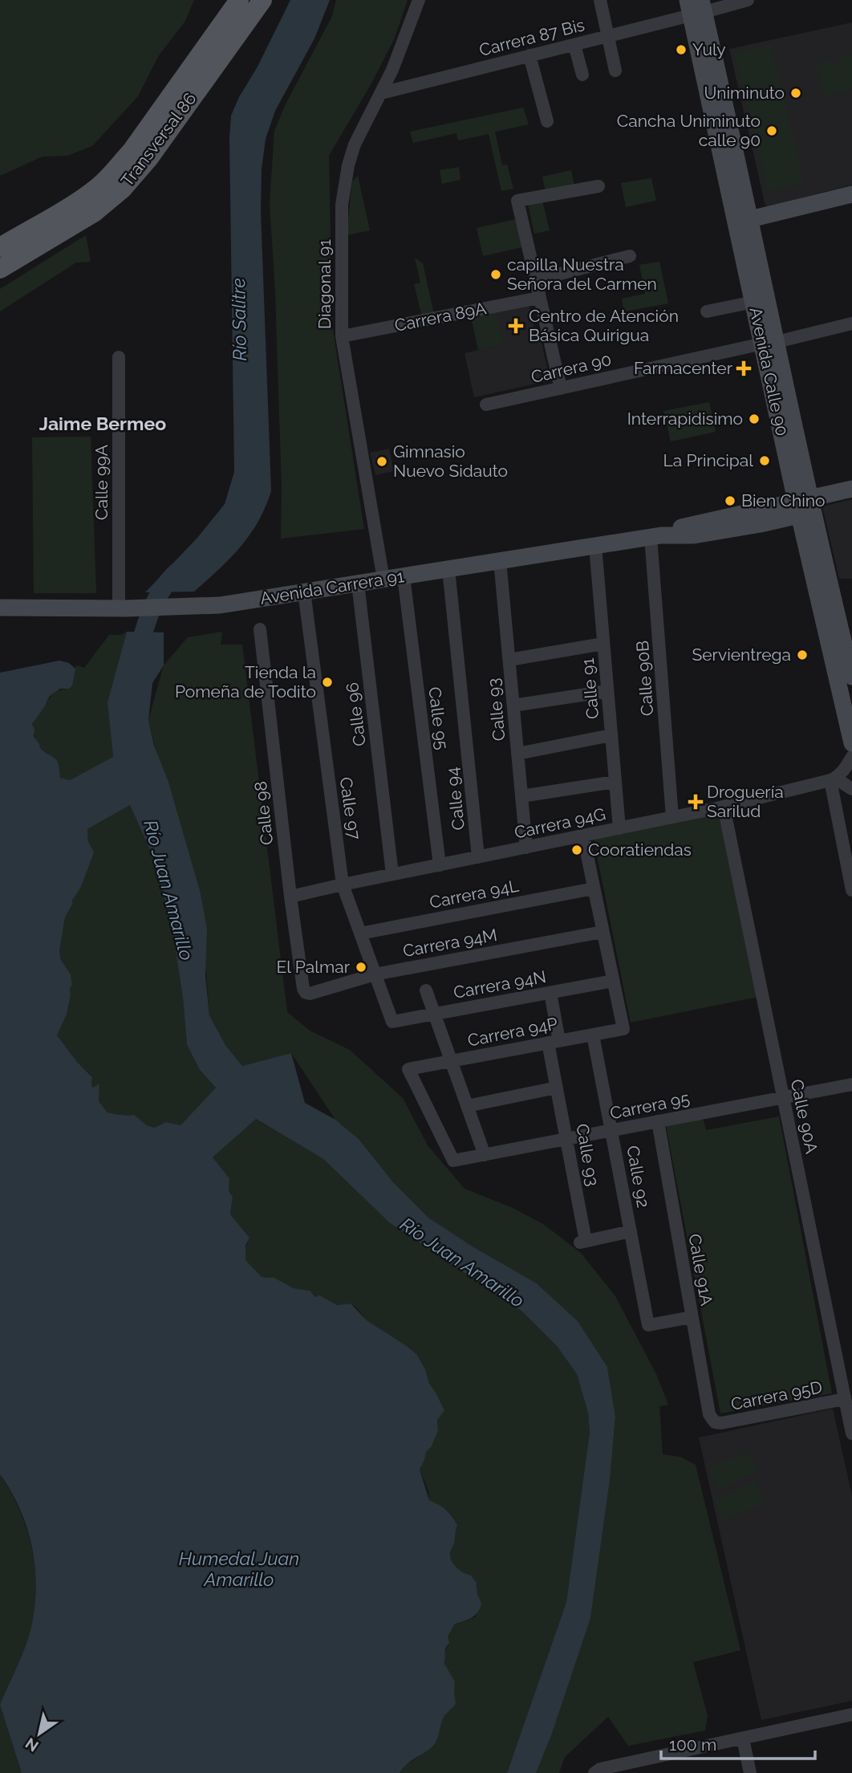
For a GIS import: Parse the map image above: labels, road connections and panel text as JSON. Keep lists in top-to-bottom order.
{
  "streets": {
    "main road": ["Transversal 86", "Avenida Calle 90", "Avenida Carrera 91"],
    "street": [
      "Carrera 87 Bis",
      "Diagonal 91",
      "Carrera 89A",
      "Carrera 90",
      "Calle 99A",
      "Calle 90B",
      "Calle 91",
      "Calle 93",
      "Calle 96",
      "Calle 95",
      "Calle 94",
      "Calle 97",
      "Calle 98",
      "Carrera 94G",
      "Carrera 94L",
      "Carrera 94M",
      "Carrera 94N",
      "Carrera 94P",
      "Carrera 95",
      "Calle 90A",
      "Calle 92",
      "Calle 91A",
      "Carrera 95D"
    ]
  },
  "crossings": [
    ["Carrera 87 Bis", "Diagonal 91"],
    ["Carrera 87 Bis", "Avenida Calle 90"],
    ["Diagonal 91", "Carrera 89A"],
    ["Diagonal 91", "Avenida Carrera 91"],
    ["Carrera 90", "Avenida Calle 90"],
    ["Avenida Calle 90", "Avenida Carrera 91"],
    ["Calle 99A", "Avenida Carrera 91"],
    ["Avenida Carrera 91", "Calle 90B"],
    ["Avenida Carrera 91", "Calle 91"],
    ["Avenida Carrera 91", "Calle 96"],
    ["Avenida Carrera 91", "Calle 95"],
    ["Avenida Carrera 91", "Calle 94"],
    ["Avenida Carrera 91", "Calle 97"],
    ["Calle 90B", "Carrera 94G"],
    ["Calle 91", "Carrera 94G"],
    ["Calle 93", "Carrera 94G"],
    ["Calle 93", "Carrera 94N"],
    ["Calle 93", "Carrera 94P"],
    ["Calle 93", "Carrera 95"],
    ["Calle 93", "Calle 92"],
    ["Calle 96", "Carrera 94G"],
    ["Calle 95", "Carrera 94G"],
    ["Calle 94", "Carrera 94G"],
    ["Calle 97", "Carrera 94G"],
    ["Calle 97", "Carrera 94L"],
    ["Calle 97", "Carrera 94M"],
    ["Calle 97", "Carrera 94N"],
    ["Calle 98", "Carrera 94G"],
    ["Calle 98", "Carrera 94M"],
    ["Carrera 94G", "Calle 90A"],
    ["Carrera 94N", "Carrera 94P"],
    ["Carrera 94P", "Carrera 95"],
    ["Carrera 94P", "Calle 92"],
    ["Carrera 95", "Calle 90A"],
    ["Carrera 95", "Calle 92"],
    ["Carrera 95", "Calle 91A"],
    ["Calle 90A", "Carrera 95D"],
    ["Calle 92", "Calle 91A"],
    ["Calle 91A", "Carrera 95D"]
  ],
  "districts": ["Jaime Bermeo"],
  "water": ["Río Salitre", "Río Juan Amarillo", "Humedal Juan Amarillo"],
  "places": {
    "other": [
      "Yuly",
      "Uniminuto",
      "Cancha Uniminuto calle 90",
      "capilla Nuestra Señora del Carmen",
      "Interrapidisimo",
      "La Principal",
      "Gimnasio Nuevo Sidauto",
      "Bien Chino",
      "Servientrega",
      "Tienda la Pomeña de Todito",
      "Cooratiendas",
      "El Palmar"
    ],
    "health": ["Centro de Atención Básica Quirigua", "Farmacenter", "Droguería Sarilud"]
  },
  "scale_bar": "100 m",
  "north": "bottom left"
}
